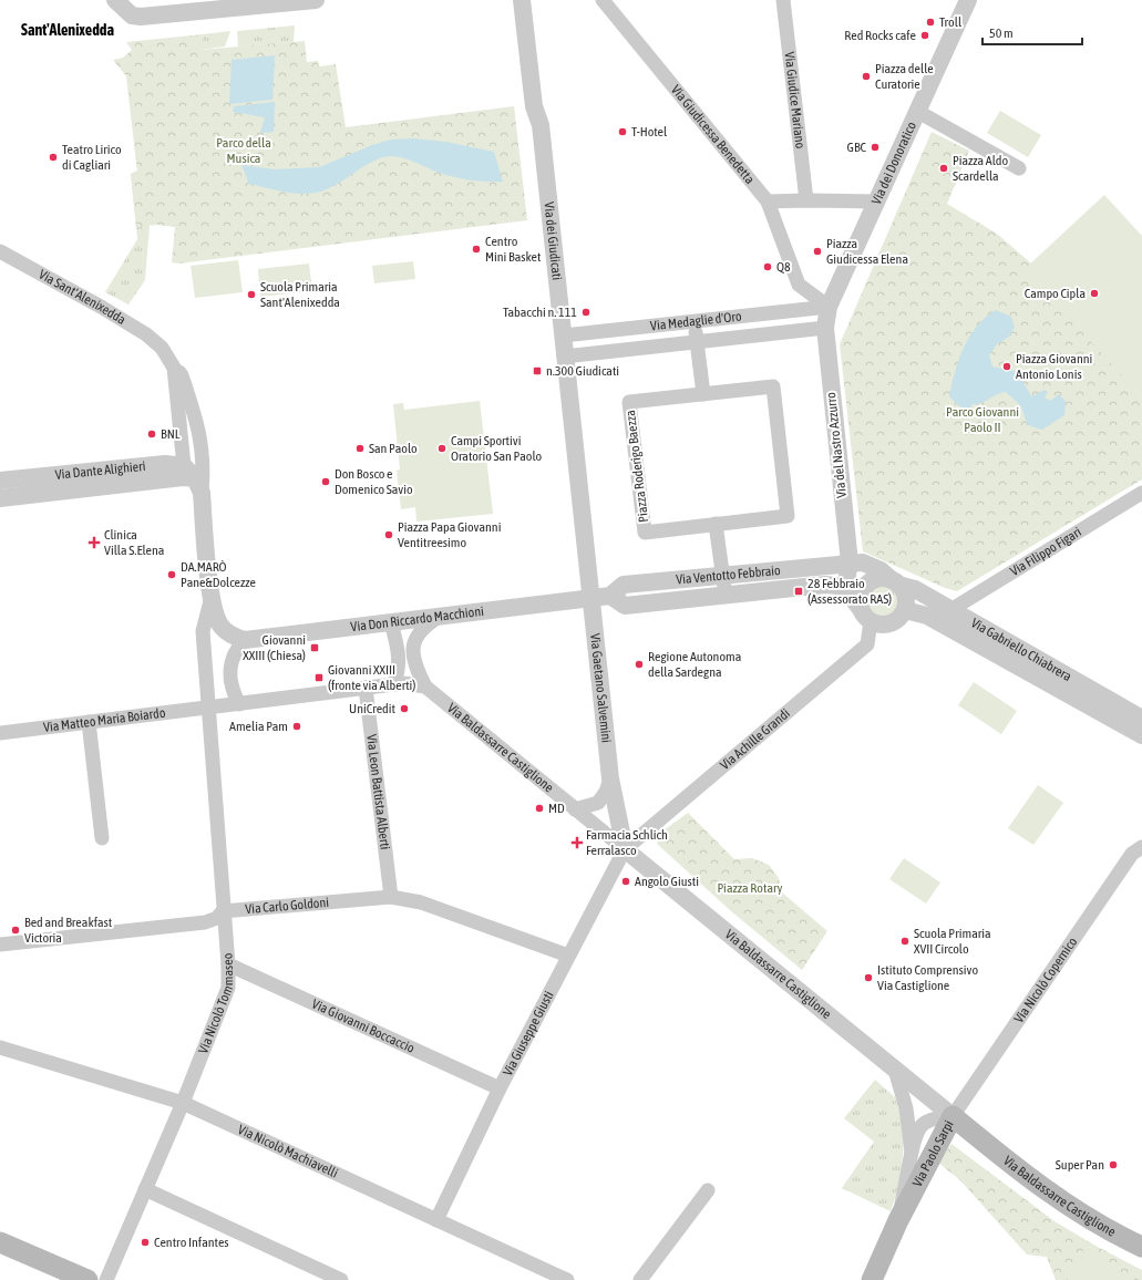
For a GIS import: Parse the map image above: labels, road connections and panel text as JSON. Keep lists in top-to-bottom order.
{
  "streets": {
    "main road": ["Via Baldassarre Castiglione", "Via Paolo Sarpi"],
    "street": [
      "Via Giudice Mariano",
      "Via Giudicessa Benedetta",
      "Via dei Donoratico",
      "Via dei Giudicati",
      "Via Sant'Alenixedda",
      "Via Medaglie d'Oro",
      "Via del Nastro Azzurro",
      "Piazza Roderigo Baezza",
      "Via Dante Alighieri",
      "Via Filippo Figari",
      "Via Ventotto Febbraio",
      "Via Don Riccardo Macchioni",
      "Via Gabriello Chiabrera",
      "Via Gaetano Salvemini",
      "Via Matteo Maria Boiardo",
      "Via Achille Grandi",
      "Via Leon Battista Alberti",
      "Via Carlo Goldoni",
      "Via Nicolò Copernico",
      "Via Nicolò Tommaseo",
      "Via Giovanni Boccaccio",
      "Via Giuseppe Giusti",
      "Via Nicolò Machiavelli"
    ]
  },
  "crossings": [
    ["Via Giudicessa Benedetta", "Via Medaglie d'Oro"],
    ["Via dei Donoratico", "Via Medaglie d'Oro"],
    ["Via dei Donoratico", "Via del Nastro Azzurro"],
    ["Via dei Giudicati", "Via Medaglie d'Oro"],
    ["Via Sant'Alenixedda", "Via Dante Alighieri"],
    ["Via Medaglie d'Oro", "Via del Nastro Azzurro"],
    ["Via del Nastro Azzurro", "Via Ventotto Febbraio"],
    ["Via del Nastro Azzurro", "Via Gabriello Chiabrera"],
    ["Via Filippo Figari", "Via Gabriello Chiabrera"],
    ["Via Ventotto Febbraio", "Via Don Riccardo Macchioni"],
    ["Via Ventotto Febbraio", "Via Gabriello Chiabrera"],
    ["Via Ventotto Febbraio", "Via Gaetano Salvemini"],
    ["Via Don Riccardo Macchioni", "Via Gaetano Salvemini"],
    ["Via Gabriello Chiabrera", "Via Achille Grandi"],
    ["Via Gaetano Salvemini", "Via Achille Grandi"],
    ["Via Gaetano Salvemini", "Via Baldassarre Castiglione"],
    ["Via Gaetano Salvemini", "Via Giuseppe Giusti"],
    ["Via Matteo Maria Boiardo", "Via Nicolò Tommaseo"],
    ["Via Achille Grandi", "Via Baldassarre Castiglione"],
    ["Via Achille Grandi", "Via Giuseppe Giusti"],
    ["Via Baldassarre Castiglione", "Via Nicolò Copernico"],
    ["Via Baldassarre Castiglione", "Via Giuseppe Giusti"],
    ["Via Baldassarre Castiglione", "Via Paolo Sarpi"],
    ["Via Leon Battista Alberti", "Via Carlo Goldoni"],
    ["Via Carlo Goldoni", "Via Nicolò Tommaseo"],
    ["Via Carlo Goldoni", "Via Giuseppe Giusti"],
    ["Via Nicolò Copernico", "Via Paolo Sarpi"],
    ["Via Nicolò Tommaseo", "Via Giovanni Boccaccio"],
    ["Via Nicolò Tommaseo", "Via Nicolò Machiavelli"],
    ["Via Giovanni Boccaccio", "Via Giuseppe Giusti"],
    ["Via Giuseppe Giusti", "Via Nicolò Machiavelli"]
  ],
  "districts": ["Sant'Alenixedda"],
  "parks": ["Parco della Musica", "Parco Giovanni Paolo II", "Piazza Rotary"],
  "places": {
    "other": [
      "Troll",
      "Red Rocks cafe",
      "Piazza delle Curatorie",
      "T-Hotel",
      "GBC",
      "Teatro Lirico di Cagliari",
      "Piazza Aldo Scardella",
      "Centro Mini Basket",
      "Piazza Giudicessa Elena",
      "Q8",
      "Campo Cipla",
      "Scuola Primaria Sant'Alenixedda",
      "Tabacchi n. 111",
      "Piazza Giovanni Antonio Lonis",
      "BNL",
      "San Paolo",
      "Campi Sportivi Oratorio San Paolo",
      "Don Bosco e Domenico Savio",
      "Piazza Papa Giovanni Ventitreesimo",
      "DA.MARÒ Pane&Dolcezze",
      "Regione Autonoma della Sardegna",
      "UniCredit",
      "Amelia Pam",
      "MD",
      "Angolo Giusti",
      "Bed and Breakfast Victoria",
      "Scuola Primaria XVII Circolo",
      "Istituto Comprensivo Via Castiglione",
      "Super Pan",
      "Centro Infantes"
    ],
    "transit": [
      "n.300 Giudicati",
      "28 Febbraio (Assessorato RAS)",
      "Giovanni XXIII (Chiesa)",
      "Giovanni XXIII (fronte via Alberti)"
    ],
    "health": ["Clinica Villa S.Elena", "Farmacia Schlich Ferralasco"]
  },
  "scale_bar": "50 m"
}
